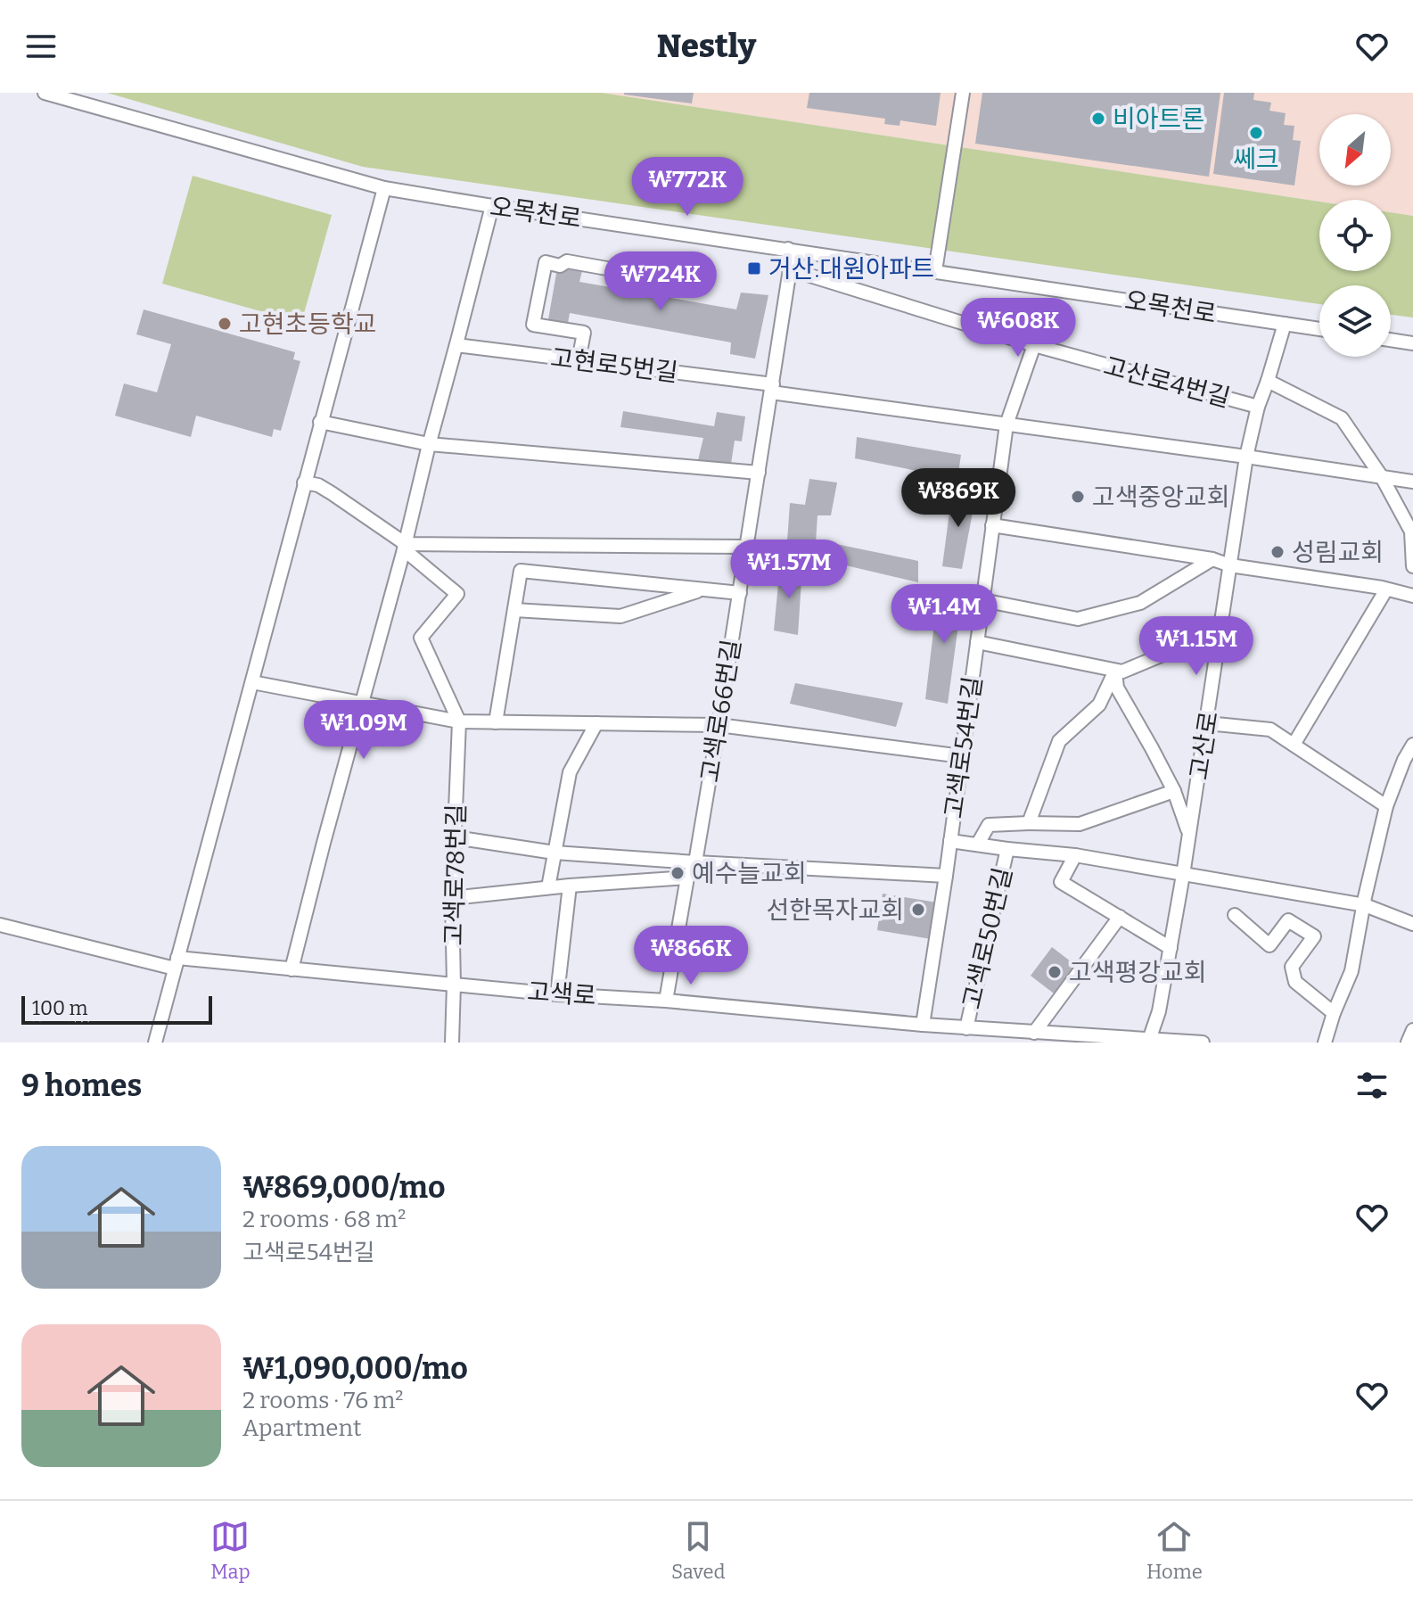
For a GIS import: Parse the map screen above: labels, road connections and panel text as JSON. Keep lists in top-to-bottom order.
{
  "streets": {
    "street": [
      "오목천로",
      "고현로5번길",
      "고산로4번길",
      "고색로66번길",
      "고산로",
      "고색로54번길",
      "고색로78번길",
      "고색로50번길",
      "고색로"
    ]
  },
  "crossings": [
    ["오목천로", "고색로66번길"],
    ["오목천로", "고산로"],
    ["고현로5번길", "고색로66번길"],
    ["고현로5번길", "고산로"],
    ["고현로5번길", "고색로54번길"],
    ["고산로4번길", "고색로66번길"],
    ["고산로4번길", "고산로"],
    ["고산로4번길", "고색로54번길"],
    ["고색로66번길", "고색로"],
    ["고산로", "고색로"],
    ["고색로54번길", "고색로"],
    ["고색로78번길", "고색로"],
    ["고색로50번길", "고색로"]
  ],
  "places": {
    "other": [
      "비아트론",
      "쎄크",
      "고현초등학교",
      "고색중앙교회",
      "성림교회",
      "예수늘교회",
      "선한목자교회",
      "고색평강교회"
    ],
    "transit": ["거산.대원아파트"]
  },
  "scale_bar": "100 m",
  "north": "bottom left",
  "page": {
    "header": "Nestly",
    "price": [
      "₩772K",
      "₩724K",
      "₩608K",
      "₩869K",
      "₩1.57M",
      "₩1.4M",
      "₩1.15M",
      "₩1.09M",
      "₩866K"
    ],
    "scale": "100 m",
    "heading": "9 homes",
    "list": [
      {
        "name": "₩869,000/mo",
        "note": "2 rooms · 68 m² · 고색로54번길"
      },
      {
        "name": "₩1,090,000/mo",
        "note": "2 rooms · 76 m² · Apartment"
      }
    ],
    "tabs": ["Map", "Saved", "Home"]
  }
}
